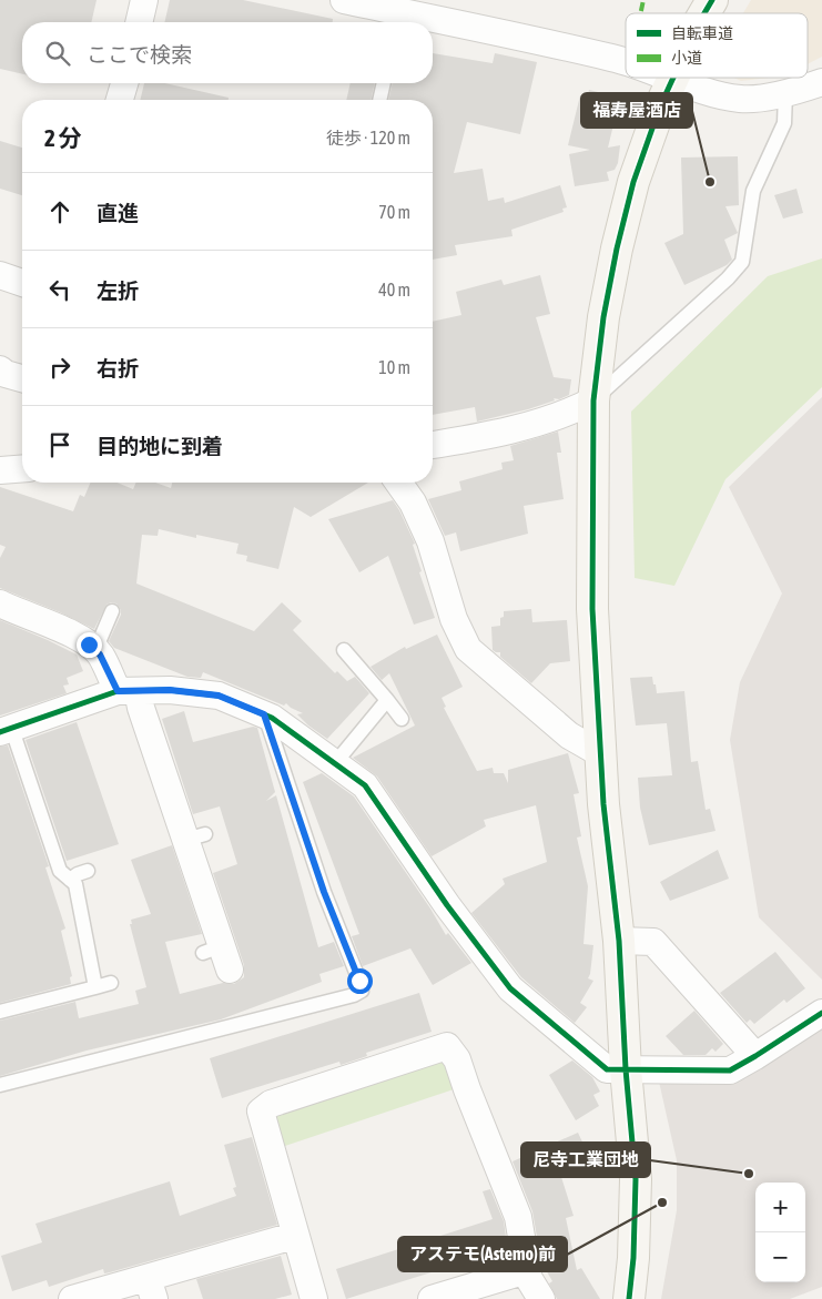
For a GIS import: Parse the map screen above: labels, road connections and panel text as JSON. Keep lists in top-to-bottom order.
{
  "places": ["福寿屋酒店", "尼寺工業団地", "アステモ(Astemo)前"],
  "legend": ["自転車道", "小道"],
  "page": {
    "search": "ここで検索",
    "heading": ["2 分", "徒歩 · 120 m"],
    "list": [
      ["直進", "70 m"],
      ["左折", "40 m"],
      ["右折", "10 m"],
      "目的地に到着"
    ],
    "map_buttons": ["+", "−"]
  }
}
